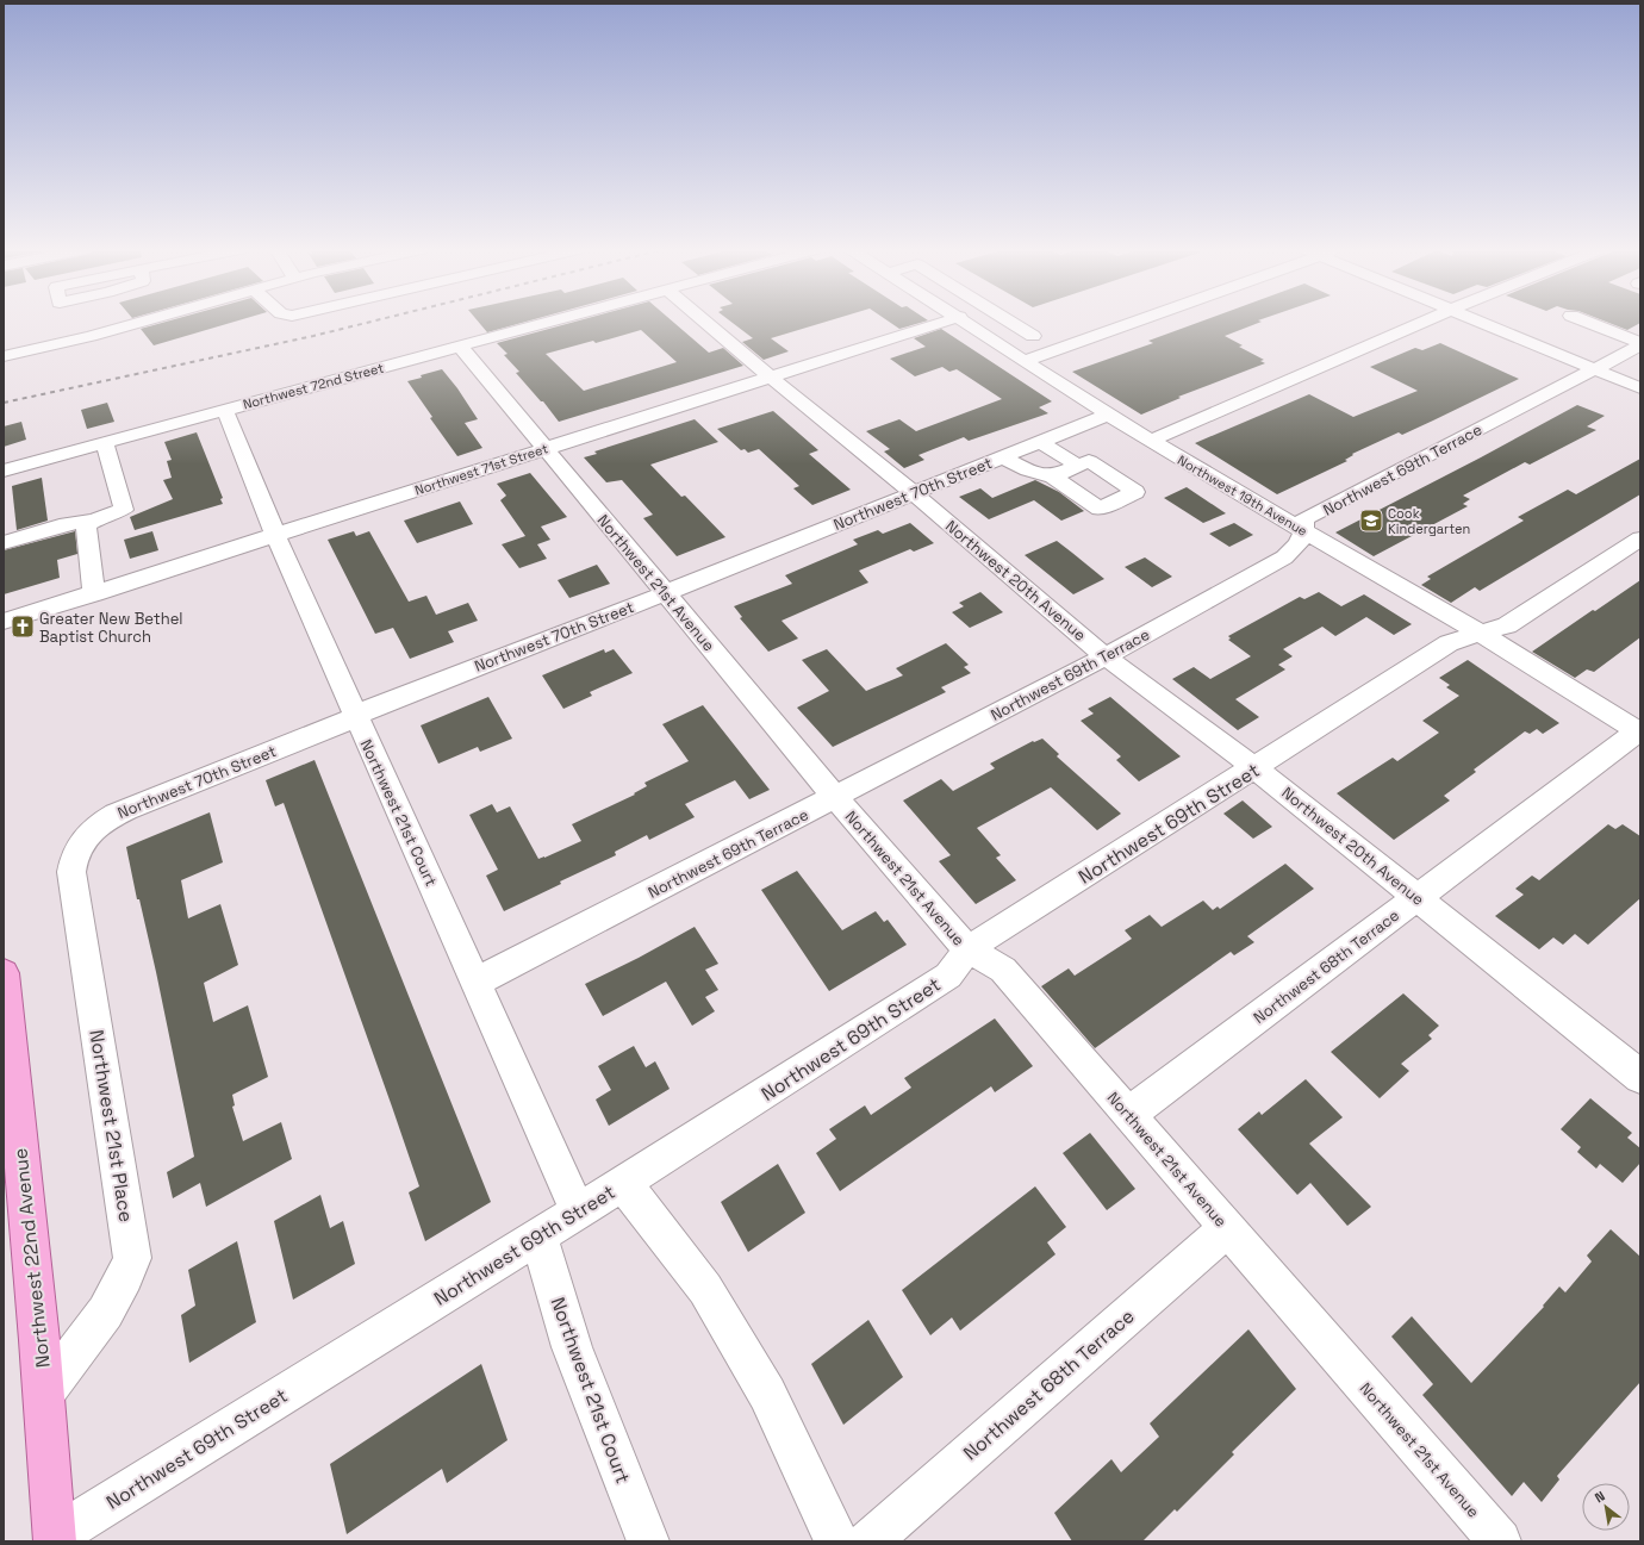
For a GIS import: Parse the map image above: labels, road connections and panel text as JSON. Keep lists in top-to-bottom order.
{
  "streets": {
    "main road": ["Northwest 22nd Avenue"],
    "street": [
      "Northwest 72nd Street",
      "Northwest 71st Street",
      "Northwest 69th Terrace",
      "Northwest 70th Street",
      "Northwest 19th Avenue",
      "Northwest 20th Avenue",
      "Northwest 21st Avenue",
      "Northwest 21st Court",
      "Northwest 69th Street",
      "Northwest 68th Terrace",
      "Northwest 21st Place"
    ]
  },
  "crossings": [
    ["Northwest 72nd Street", "Northwest 21st Avenue"],
    ["Northwest 72nd Street", "Northwest 21st Court"],
    ["Northwest 71st Street", "Northwest 20th Avenue"],
    ["Northwest 71st Street", "Northwest 21st Avenue"],
    ["Northwest 71st Street", "Northwest 21st Court"],
    ["Northwest 69th Terrace", "Northwest 19th Avenue"],
    ["Northwest 69th Terrace", "Northwest 20th Avenue"],
    ["Northwest 69th Terrace", "Northwest 21st Avenue"],
    ["Northwest 69th Terrace", "Northwest 21st Court"],
    ["Northwest 70th Street", "Northwest 19th Avenue"],
    ["Northwest 70th Street", "Northwest 20th Avenue"],
    ["Northwest 70th Street", "Northwest 21st Avenue"],
    ["Northwest 70th Street", "Northwest 21st Court"],
    ["Northwest 70th Street", "Northwest 21st Place"],
    ["Northwest 19th Avenue", "Northwest 69th Street"],
    ["Northwest 19th Avenue", "Northwest 68th Terrace"],
    ["Northwest 20th Avenue", "Northwest 69th Street"],
    ["Northwest 20th Avenue", "Northwest 68th Terrace"],
    ["Northwest 21st Avenue", "Northwest 69th Street"],
    ["Northwest 21st Avenue", "Northwest 68th Terrace"],
    ["Northwest 21st Court", "Northwest 69th Street"],
    ["Northwest 69th Street", "Northwest 22nd Avenue"],
    ["Northwest 21st Place", "Northwest 22nd Avenue"]
  ],
  "places": {
    "school or university": ["Cook Kindergarten"],
    "church": ["Greater New Bethel Baptist Church"]
  },
  "north": "top left"
}
